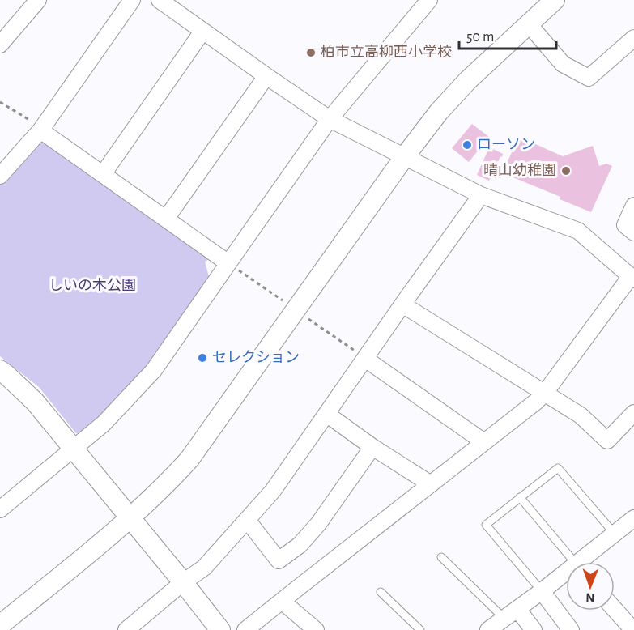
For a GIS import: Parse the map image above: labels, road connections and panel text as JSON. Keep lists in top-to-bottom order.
{
  "parks": ["しいの木公園"],
  "places": [
    "柏市立高柳西小学校",
    "ローソン",
    "晴山幼稚園",
    "セレクション"
  ],
  "scale_bar": "50 m",
  "north": "bottom"
}
